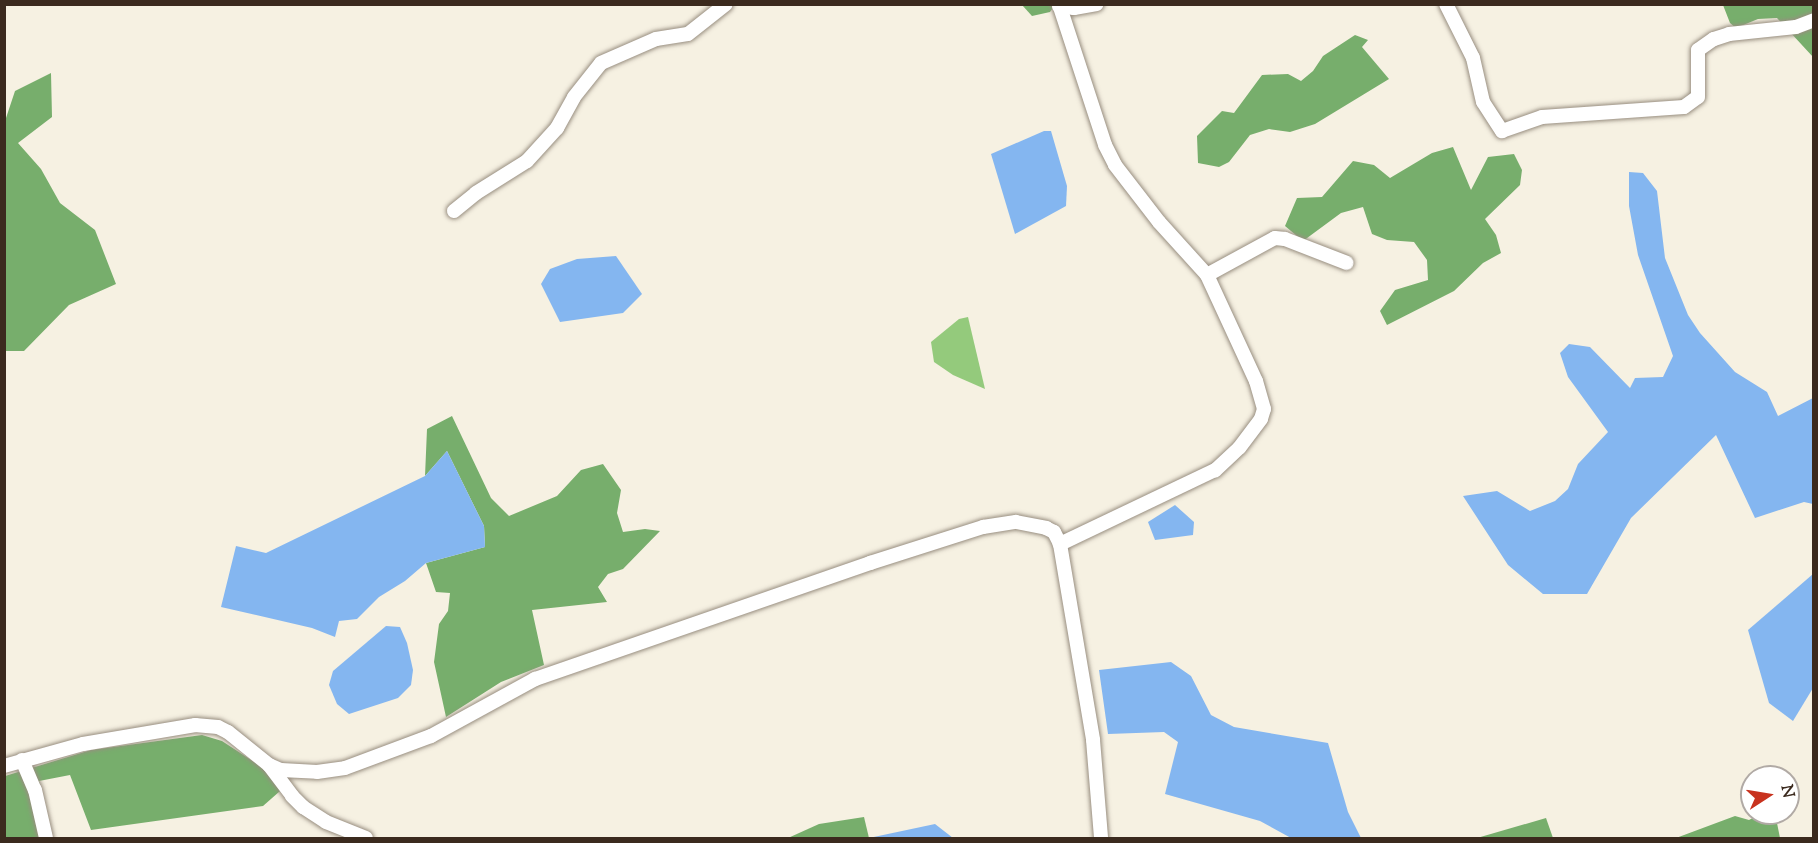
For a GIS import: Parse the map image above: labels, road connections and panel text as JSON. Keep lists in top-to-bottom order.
{
  "north": "right"
}
